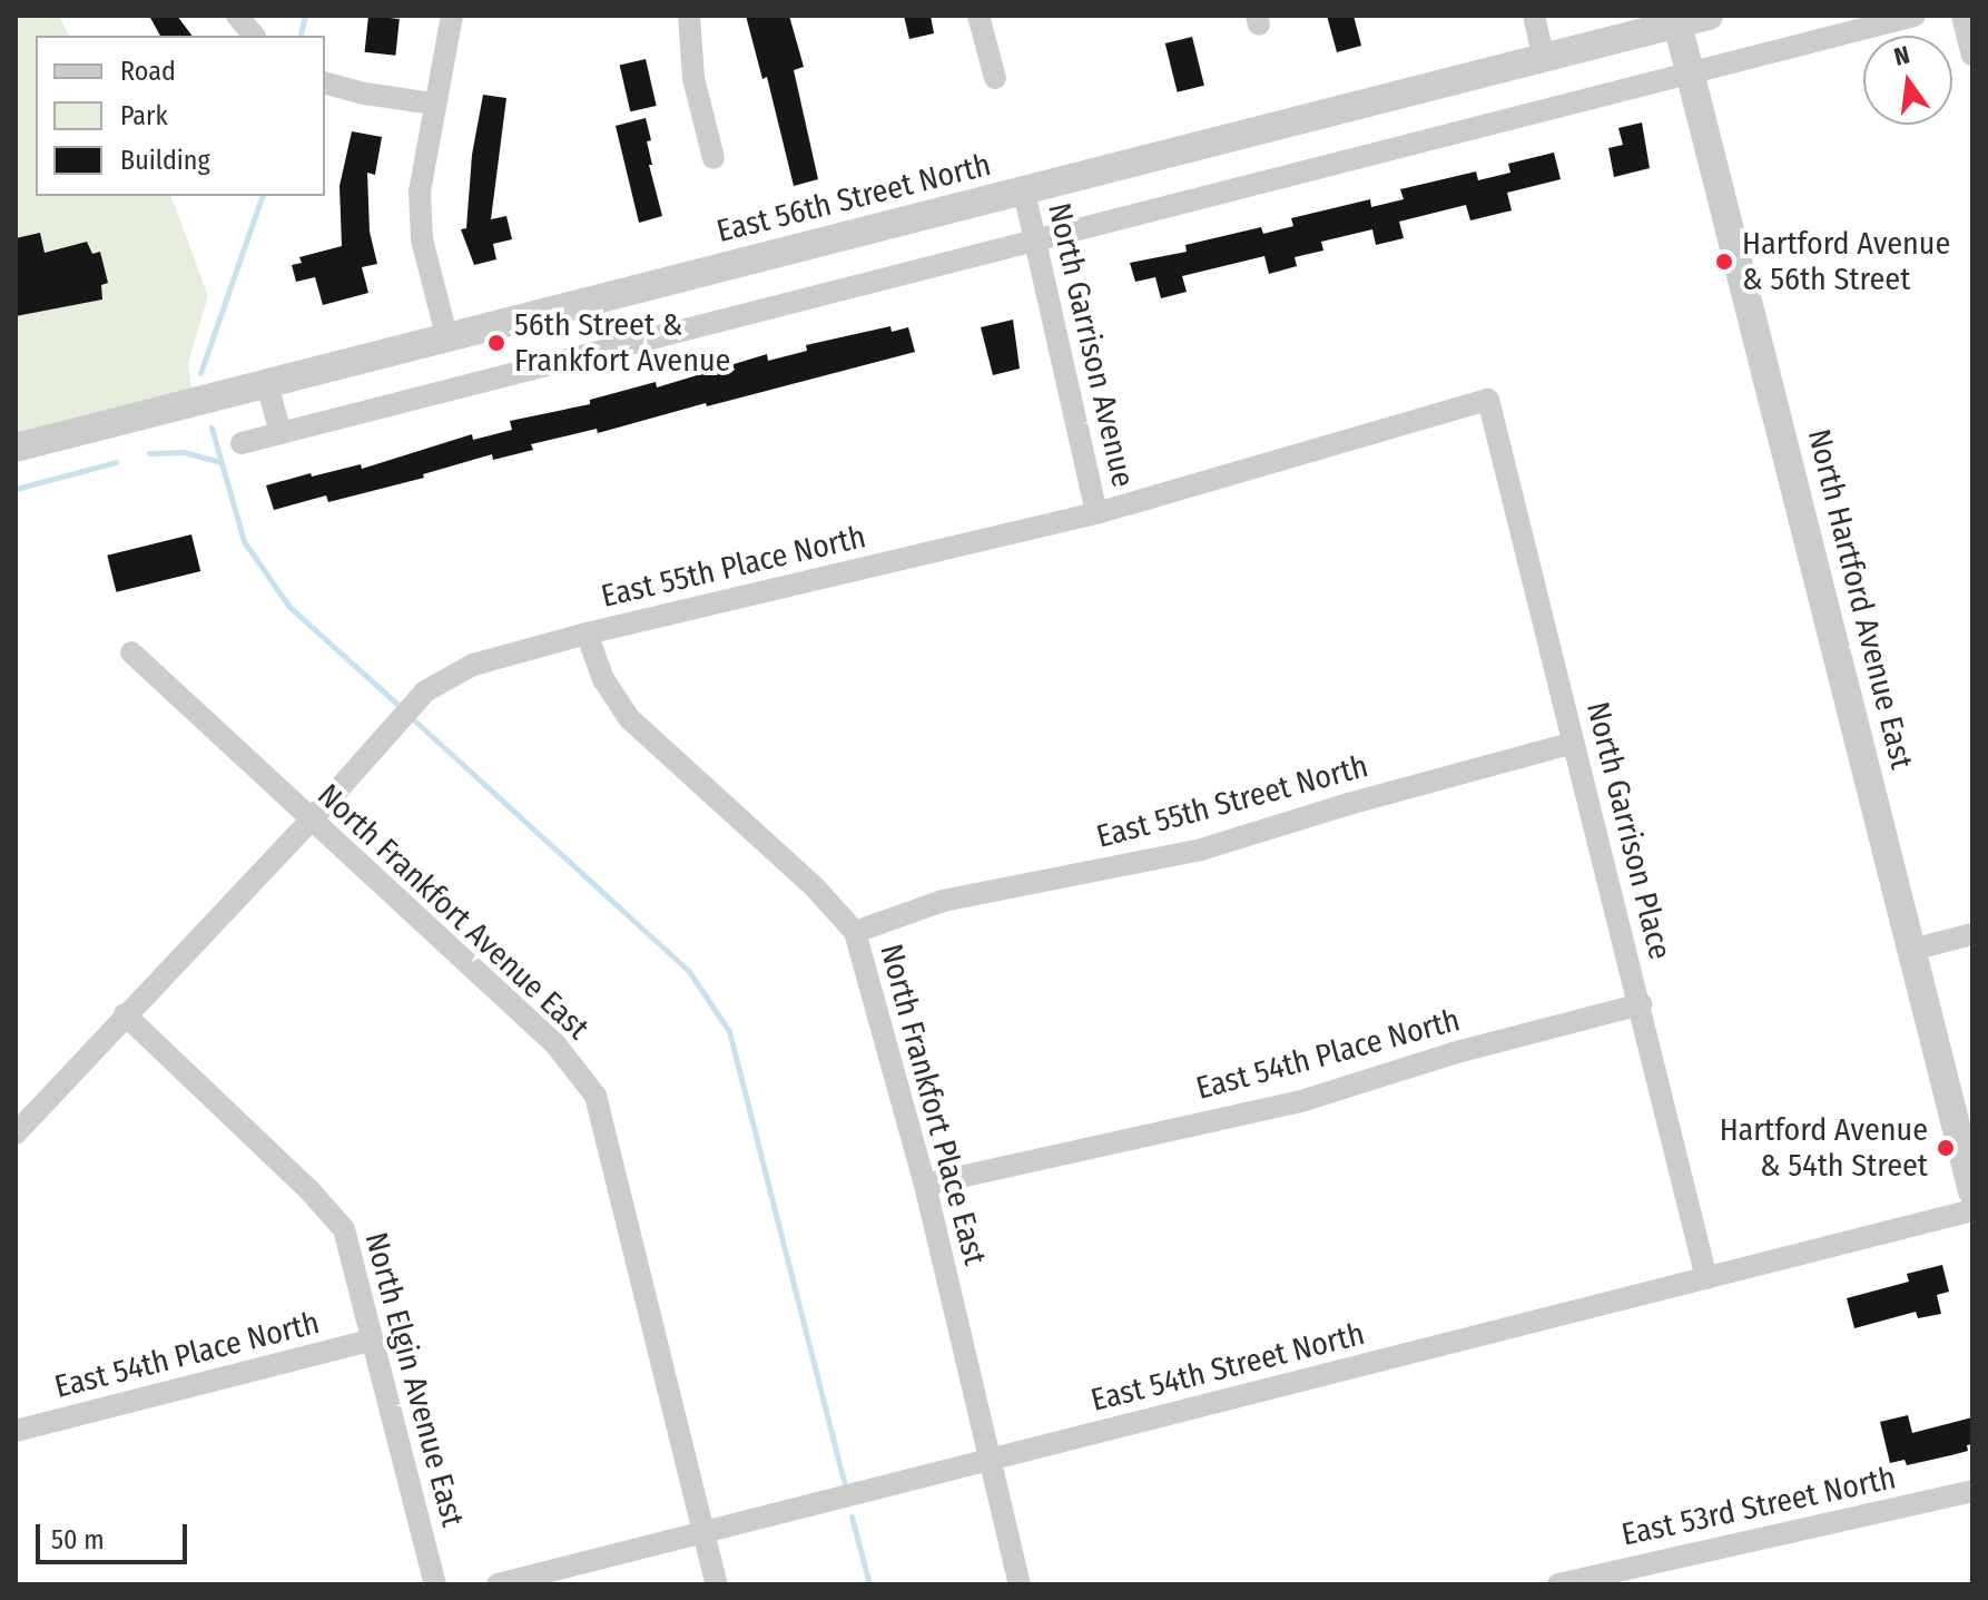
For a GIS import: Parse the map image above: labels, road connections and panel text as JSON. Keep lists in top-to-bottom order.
{
  "streets": {
    "street": [
      "East 56th Street North",
      "North Garrison Avenue",
      "East 55th Place North",
      "North Hartford Avenue East",
      "East 55th Street North",
      "North Garrison Place",
      "North Frankfort Avenue East",
      "East 54th Place North",
      "North Frankfort Place East",
      "East 54th Street North",
      "North Elgin Avenue East",
      "East 53rd Street North"
    ]
  },
  "crossings": [
    ["East 56th Street North", "North Garrison Avenue"],
    ["East 56th Street North", "North Hartford Avenue East"],
    ["North Garrison Avenue", "East 55th Place North"],
    ["East 55th Place North", "North Garrison Place"],
    ["East 55th Place North", "North Frankfort Avenue East"],
    ["East 55th Place North", "North Frankfort Place East"],
    ["East 55th Place North", "North Elgin Avenue East"],
    ["East 55th Street North", "North Garrison Place"],
    ["East 55th Street North", "North Frankfort Place East"],
    ["North Garrison Place", "East 54th Place North"],
    ["North Garrison Place", "East 54th Street North"],
    ["North Frankfort Avenue East", "East 54th Street North"],
    ["East 54th Place North", "North Frankfort Place East"],
    ["East 54th Place North", "North Elgin Avenue East"],
    ["North Frankfort Place East", "East 54th Street North"]
  ],
  "places": ["Hartford Avenue & 56th Street", "56th Street & Frankfort Avenue", "Hartford Avenue & 54th Street"],
  "legend": ["Road", "Park", "Building"],
  "scale_bar": "50 m",
  "north": "top"
}
